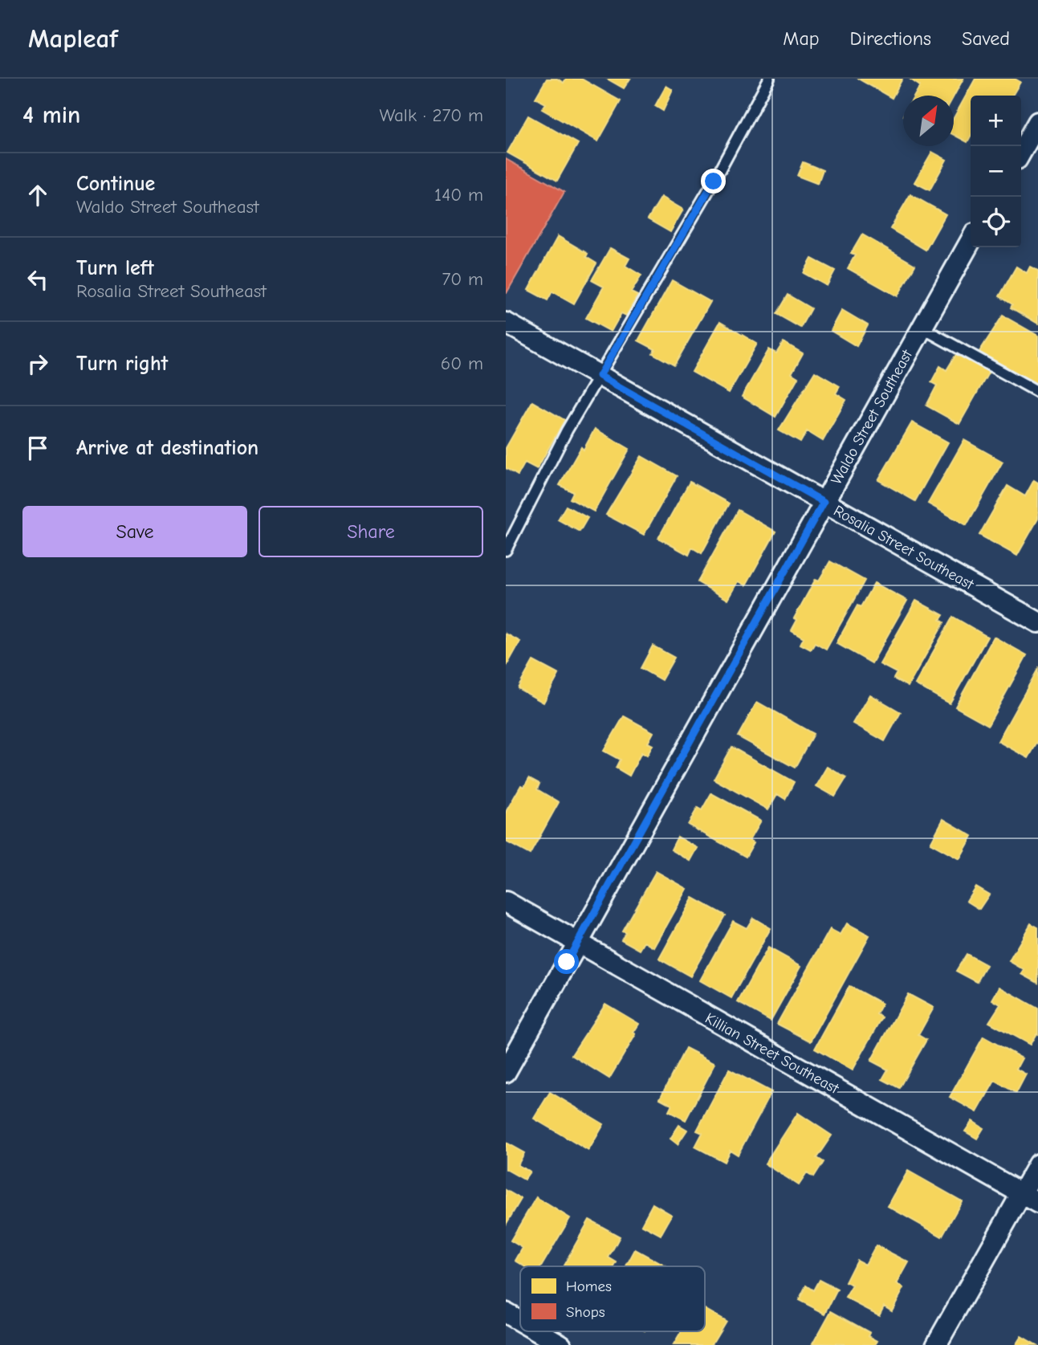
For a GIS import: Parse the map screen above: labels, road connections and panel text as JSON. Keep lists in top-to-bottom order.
{
  "streets": {
    "street": ["Waldo Street Southeast", "Rosalia Street Southeast", "Killian Street Southeast"]
  },
  "crossings": [
    ["Waldo Street Southeast", "Rosalia Street Southeast"],
    ["Waldo Street Southeast", "Killian Street Southeast"]
  ],
  "legend": ["Homes", "Shops"],
  "north": "top right",
  "page": {
    "header": "Mapleaf",
    "nav": ["Map", "Directions", "Saved"],
    "heading": ["4 min", "Walk · 270 m"],
    "map_buttons": ["+", "−"],
    "list": [
      ["Continue", "Waldo Street Southeast", "140 m"],
      ["Turn left", "Rosalia Street Southeast", "70 m"],
      ["Turn right", "60 m"],
      "Arrive at destination"
    ],
    "buttons": ["Save", "Share"]
  }
}
